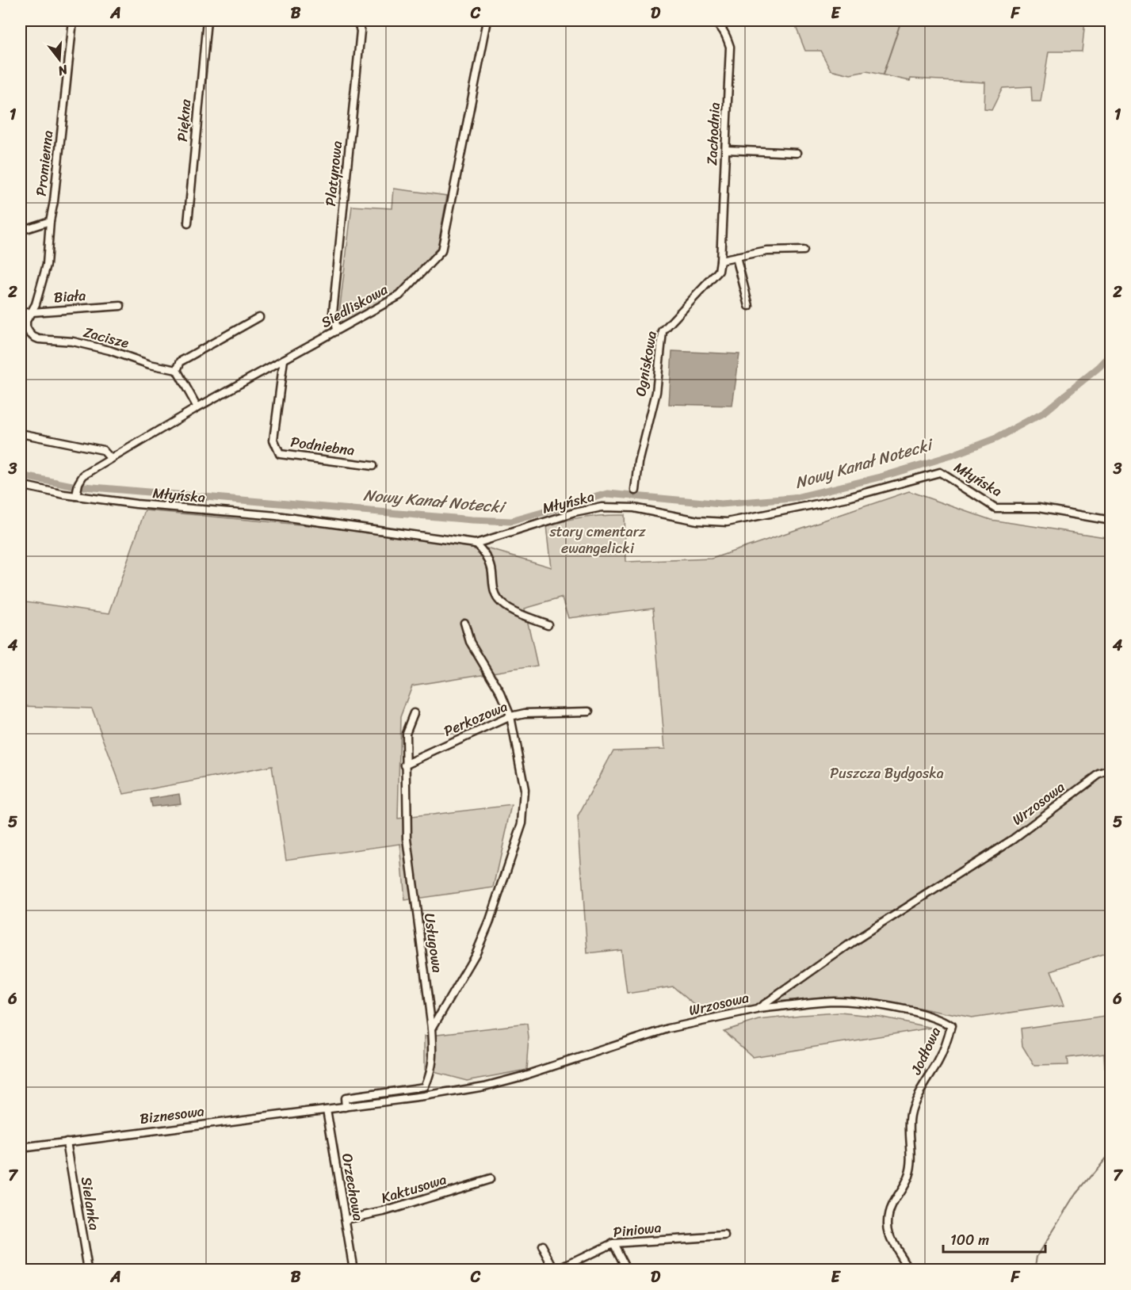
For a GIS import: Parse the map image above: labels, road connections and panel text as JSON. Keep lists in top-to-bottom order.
{
  "streets": {
    "street": [
      "Piękna",
      "Zachodnia",
      "Promienna",
      "Platynowa",
      "Biała",
      "Siedliskowa",
      "Zacisze",
      "Ogniskowa",
      "Podniebna",
      "Młyńska",
      "Perkozowa",
      "Wrzosowa",
      "Usługowa",
      "Jodłowa",
      "Biznesowa",
      "Orzechowa",
      "Kaktusowa",
      "Sielanka",
      "Piniowa"
    ]
  },
  "crossings": [
    ["Zachodnia", "Ogniskowa"],
    ["Promienna", "Biała"],
    ["Promienna", "Zacisze"],
    ["Platynowa", "Siedliskowa"],
    ["Siedliskowa", "Podniebna"],
    ["Siedliskowa", "Młyńska"],
    ["Perkozowa", "Usługowa"],
    ["Wrzosowa", "Usługowa"],
    ["Wrzosowa", "Jodłowa"],
    ["Wrzosowa", "Biznesowa"],
    ["Wrzosowa", "Orzechowa"],
    ["Biznesowa", "Orzechowa"],
    ["Biznesowa", "Sielanka"],
    ["Orzechowa", "Kaktusowa"]
  ],
  "water": ["Nowy Kanał Notecki"],
  "parks": ["stary cmentarz ewangelicki", "Puszcza Bydgoska"],
  "scale_bar": "100 m",
  "north": "bottom",
  "grid": {
    "columns": [
      "A",
      "B",
      "C",
      "D",
      "E",
      "F"
    ],
    "rows": [
      "1",
      "2",
      "3",
      "4",
      "5",
      "6",
      "7"
    ]
  }
}
